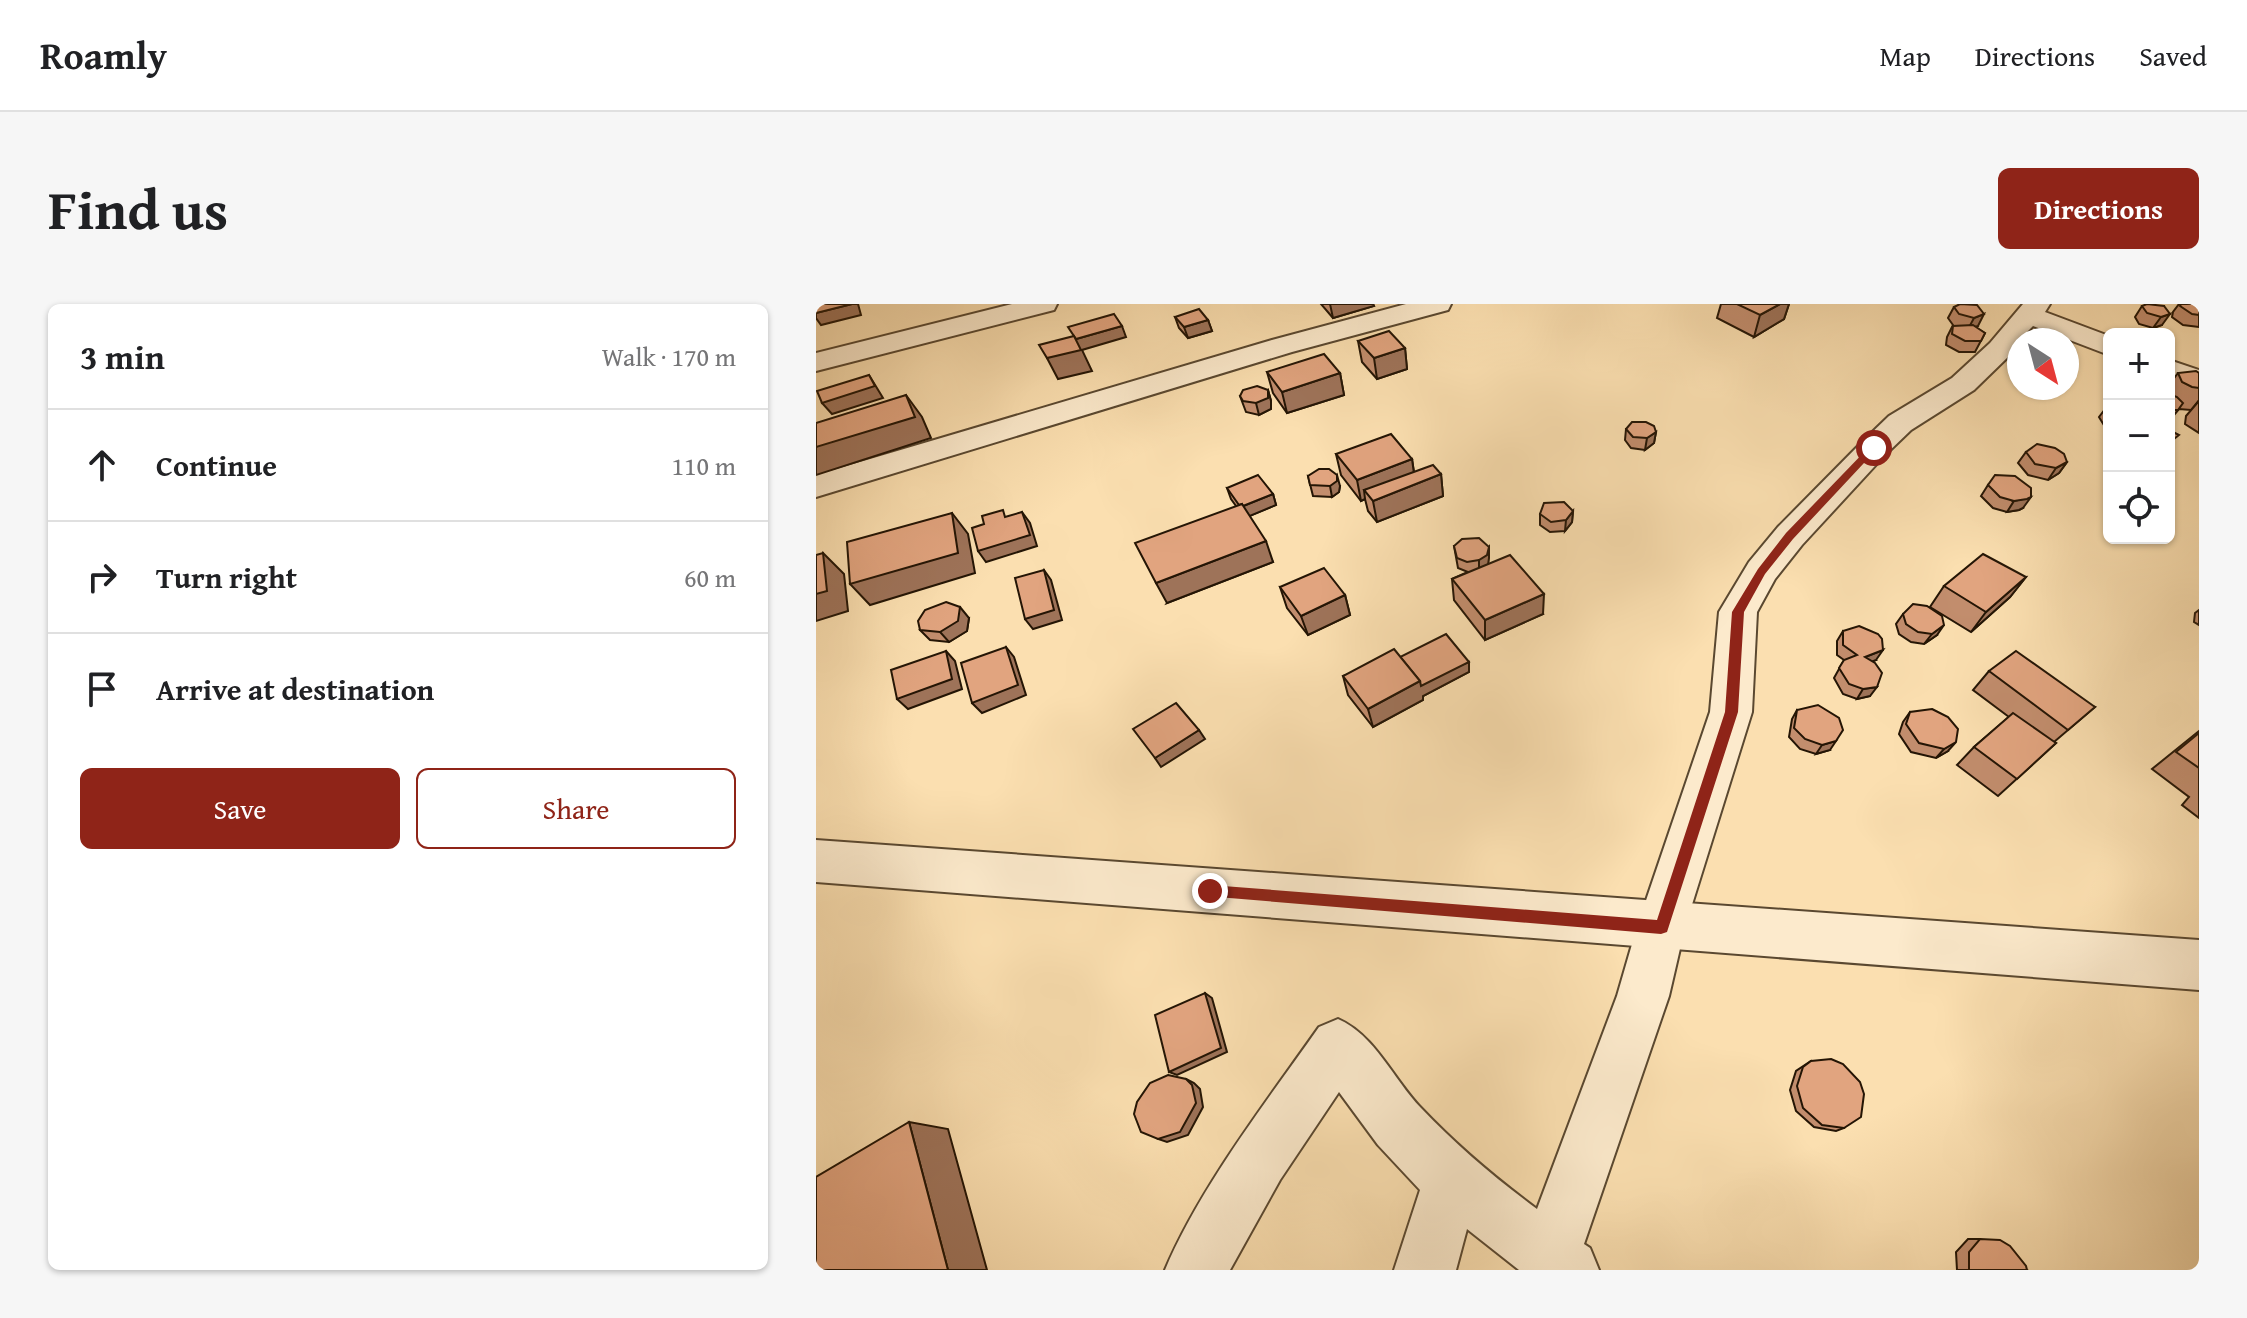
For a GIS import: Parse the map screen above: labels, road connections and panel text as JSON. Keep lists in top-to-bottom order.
{
  "north": "bottom right",
  "page": {
    "header": "Roamly",
    "nav": ["Map", "Directions", "Saved"],
    "title": "Find us",
    "buttons": [
      "Directions",
      ["Save", "Share"]
    ],
    "heading": ["3 min", "Walk · 170 m"],
    "map_buttons": ["+", "−"],
    "list": [
      ["Continue", "110 m"],
      ["Turn right", "60 m"],
      "Arrive at destination"
    ]
  }
}
